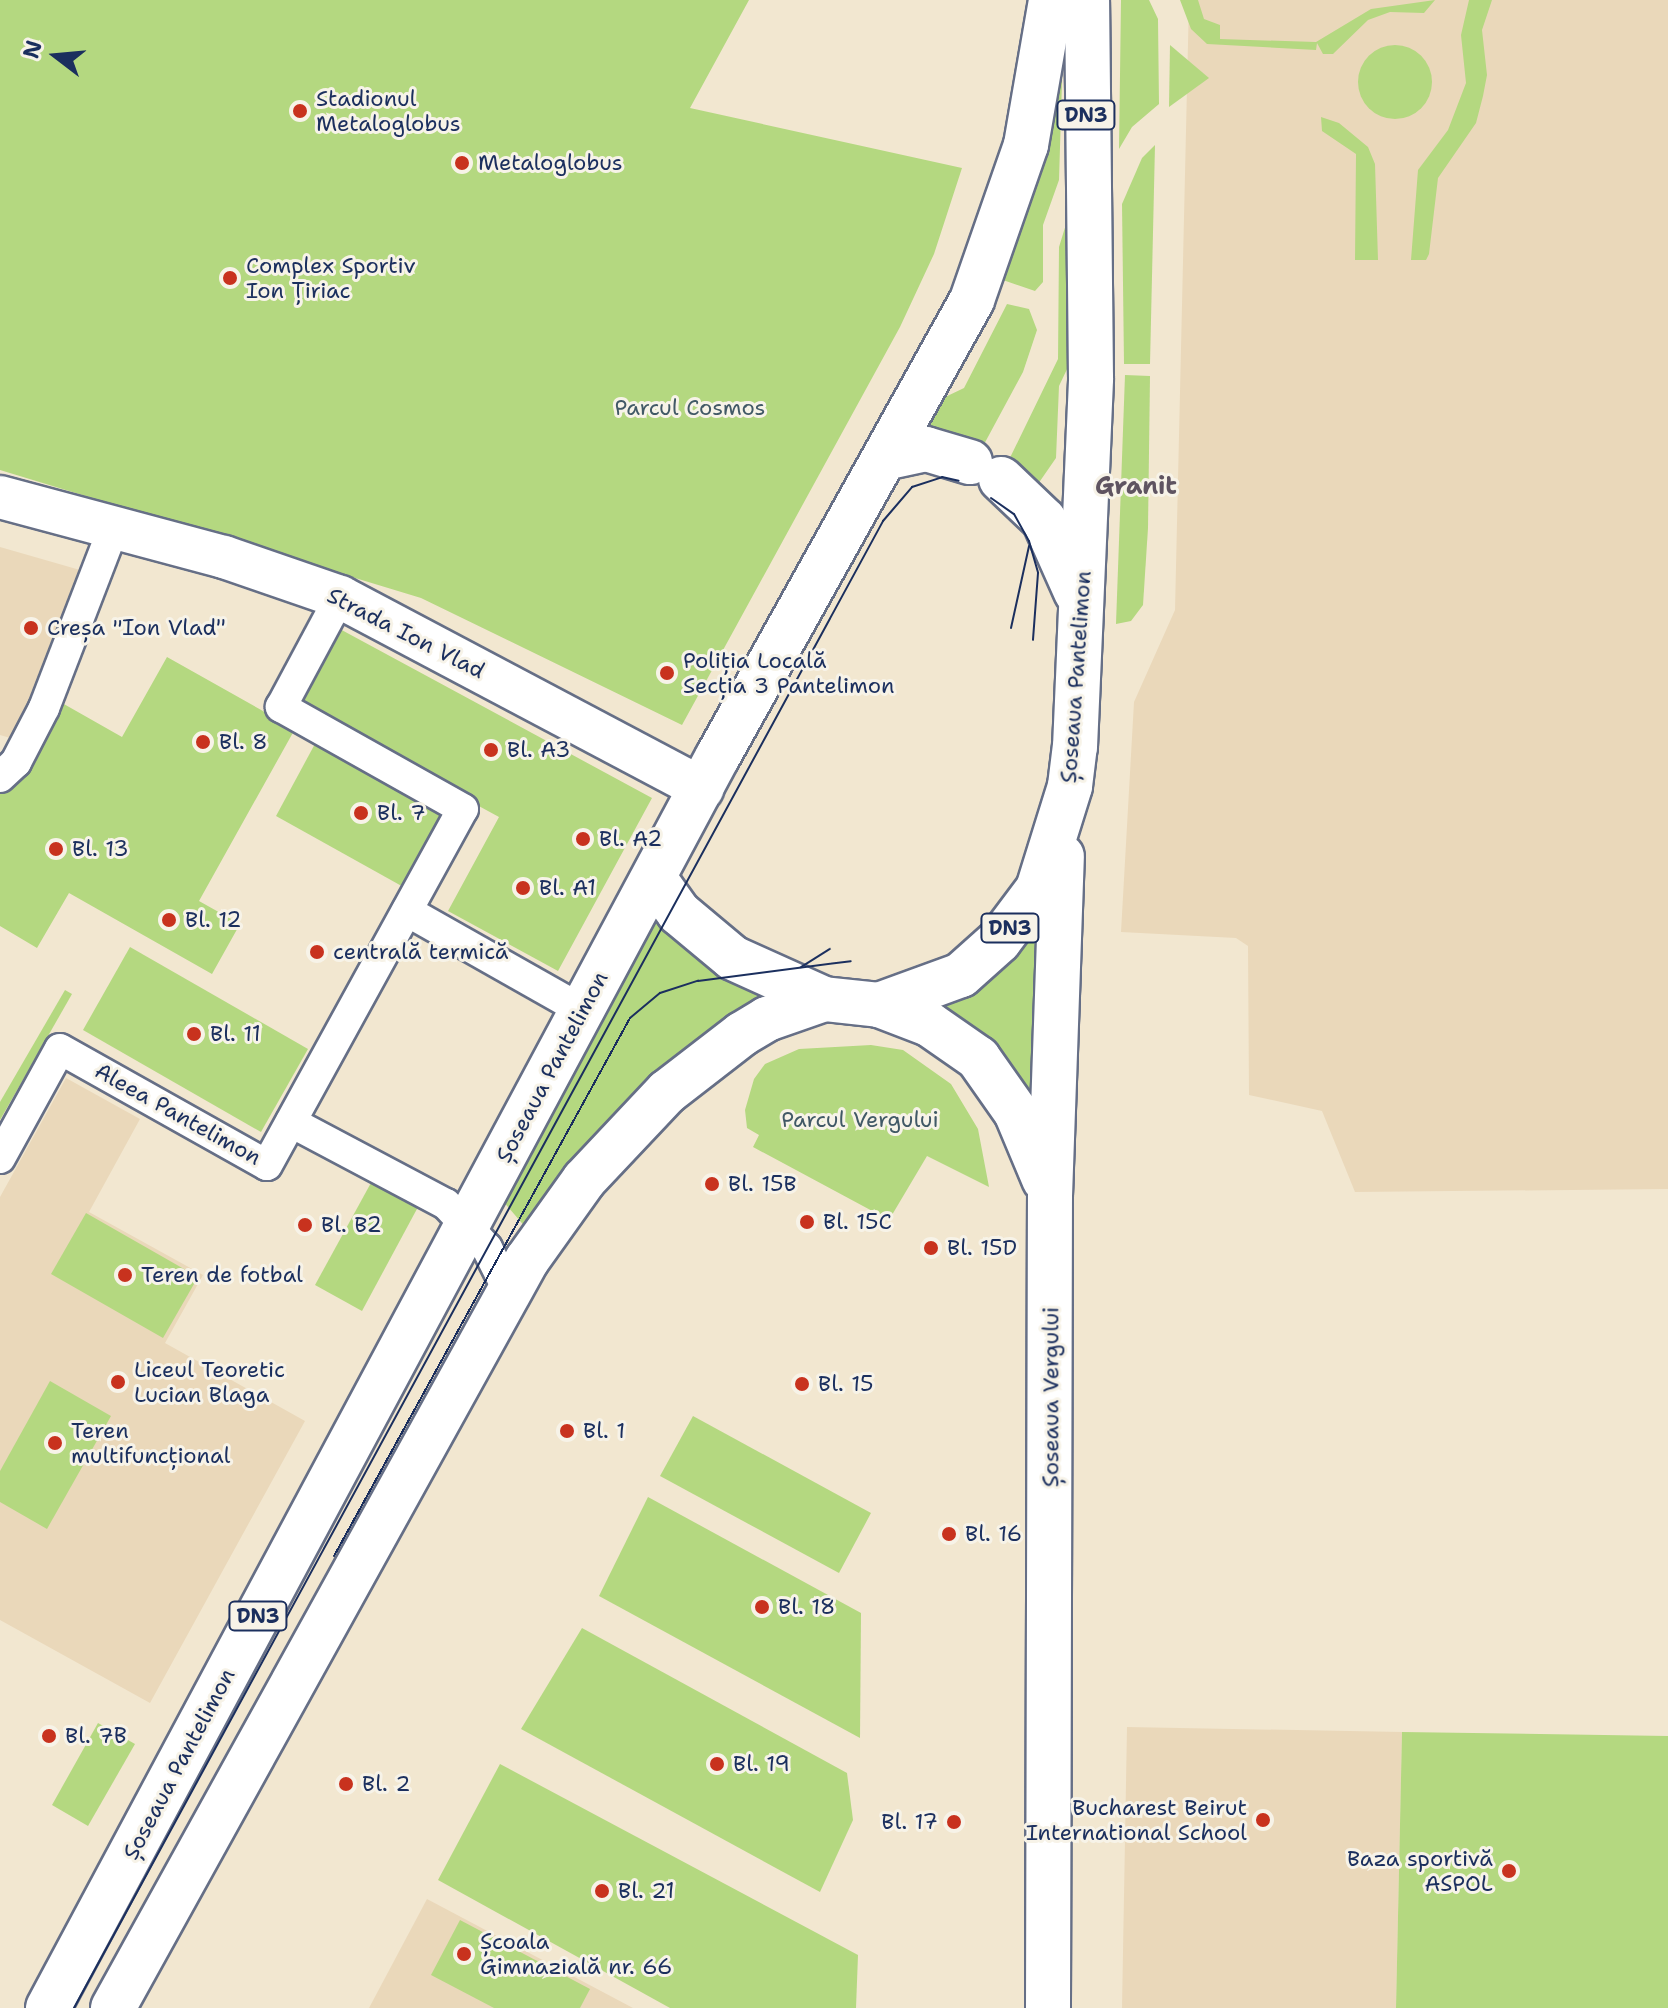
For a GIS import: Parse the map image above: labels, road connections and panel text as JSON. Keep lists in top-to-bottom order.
{
  "streets": {
    "main road": ["DN3", "Șoseaua Pantelimon", "Șoseaua Vergului"],
    "street": ["Strada Ion Vlad", "Aleea Pantelimon"]
  },
  "crossings": [
    ["Strada Ion Vlad", "Șoseaua Pantelimon"],
    ["Șoseaua Pantelimon", "Șoseaua Vergului"]
  ],
  "districts": ["Granit"],
  "parks": ["Parcul Cosmos", "Parcul Vergului"],
  "places": [
    "Stadionul Metaloglobus",
    "Metaloglobus",
    "Complex Sportiv Ion Țiriac",
    "Creșa \"Ion Vlad\"",
    "Poliția Locală Secția 3 Pantelimon",
    "Bl. 8",
    "Bl. A3",
    "Bl. 7",
    "Bl. A2",
    "Bl. 13",
    "Bl. A1",
    "Bl. 12",
    "centrală termică",
    "Bl. 11",
    "Bl. 15B",
    "Bl. 15C",
    "Bl. B2",
    "Bl. 15D",
    "Teren de fotbal",
    "Liceul Teoretic Lucian Blaga",
    "Bl. 15",
    "Bl. 1",
    "Teren multifuncțional",
    "Bl. 16",
    "Bl. 18",
    "Bl. 7B",
    "Bl. 19",
    "Bl. 2",
    "Bucharest Beirut International School",
    "Bl. 17",
    "Baza sportivă ASPOL",
    "Bl. 21",
    "Școala Gimnazială nr. 66"
  ],
  "north": "left"
}
